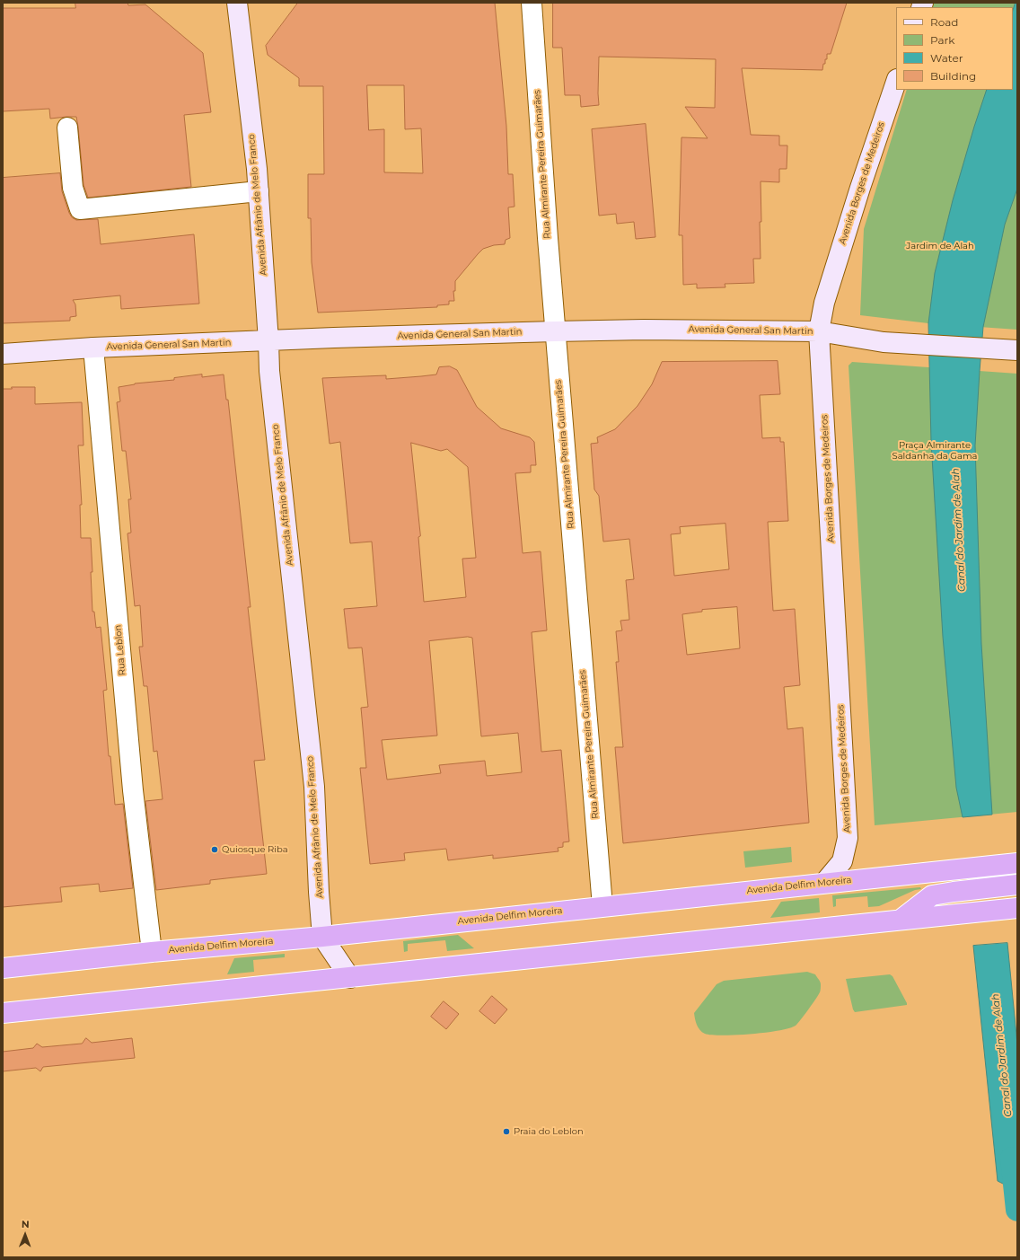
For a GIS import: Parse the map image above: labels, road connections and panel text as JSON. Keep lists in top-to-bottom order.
{
  "streets": {
    "highway": ["Avenida Delfim Moreira"],
    "main road": ["Avenida Borges de Medeiros", "Avenida Afrânio de Melo Franco", "Avenida General San Martin"],
    "street": ["Rua Almirante Pereira Guimarães", "Rua Leblon"]
  },
  "crossings": [
    ["Rua Almirante Pereira Guimarães", "Avenida General San Martin"],
    ["Rua Almirante Pereira Guimarães", "Avenida Delfim Moreira"],
    ["Avenida Borges de Medeiros", "Avenida General San Martin"],
    ["Avenida Borges de Medeiros", "Avenida Delfim Moreira"],
    ["Avenida Afrânio de Melo Franco", "Avenida General San Martin"],
    ["Avenida Afrânio de Melo Franco", "Avenida Delfim Moreira"],
    ["Avenida General San Martin", "Rua Leblon"],
    ["Rua Leblon", "Avenida Delfim Moreira"]
  ],
  "water": ["Canal do Jardim de Alah"],
  "parks": ["Jardim de Alah", "Praça Almirante Saldanha da Gama"],
  "places": ["Quiosque Riba", "Praia do Leblon"],
  "legend": [
    "Road",
    "Park",
    "Water",
    "Building"
  ],
  "north": "top"
}
